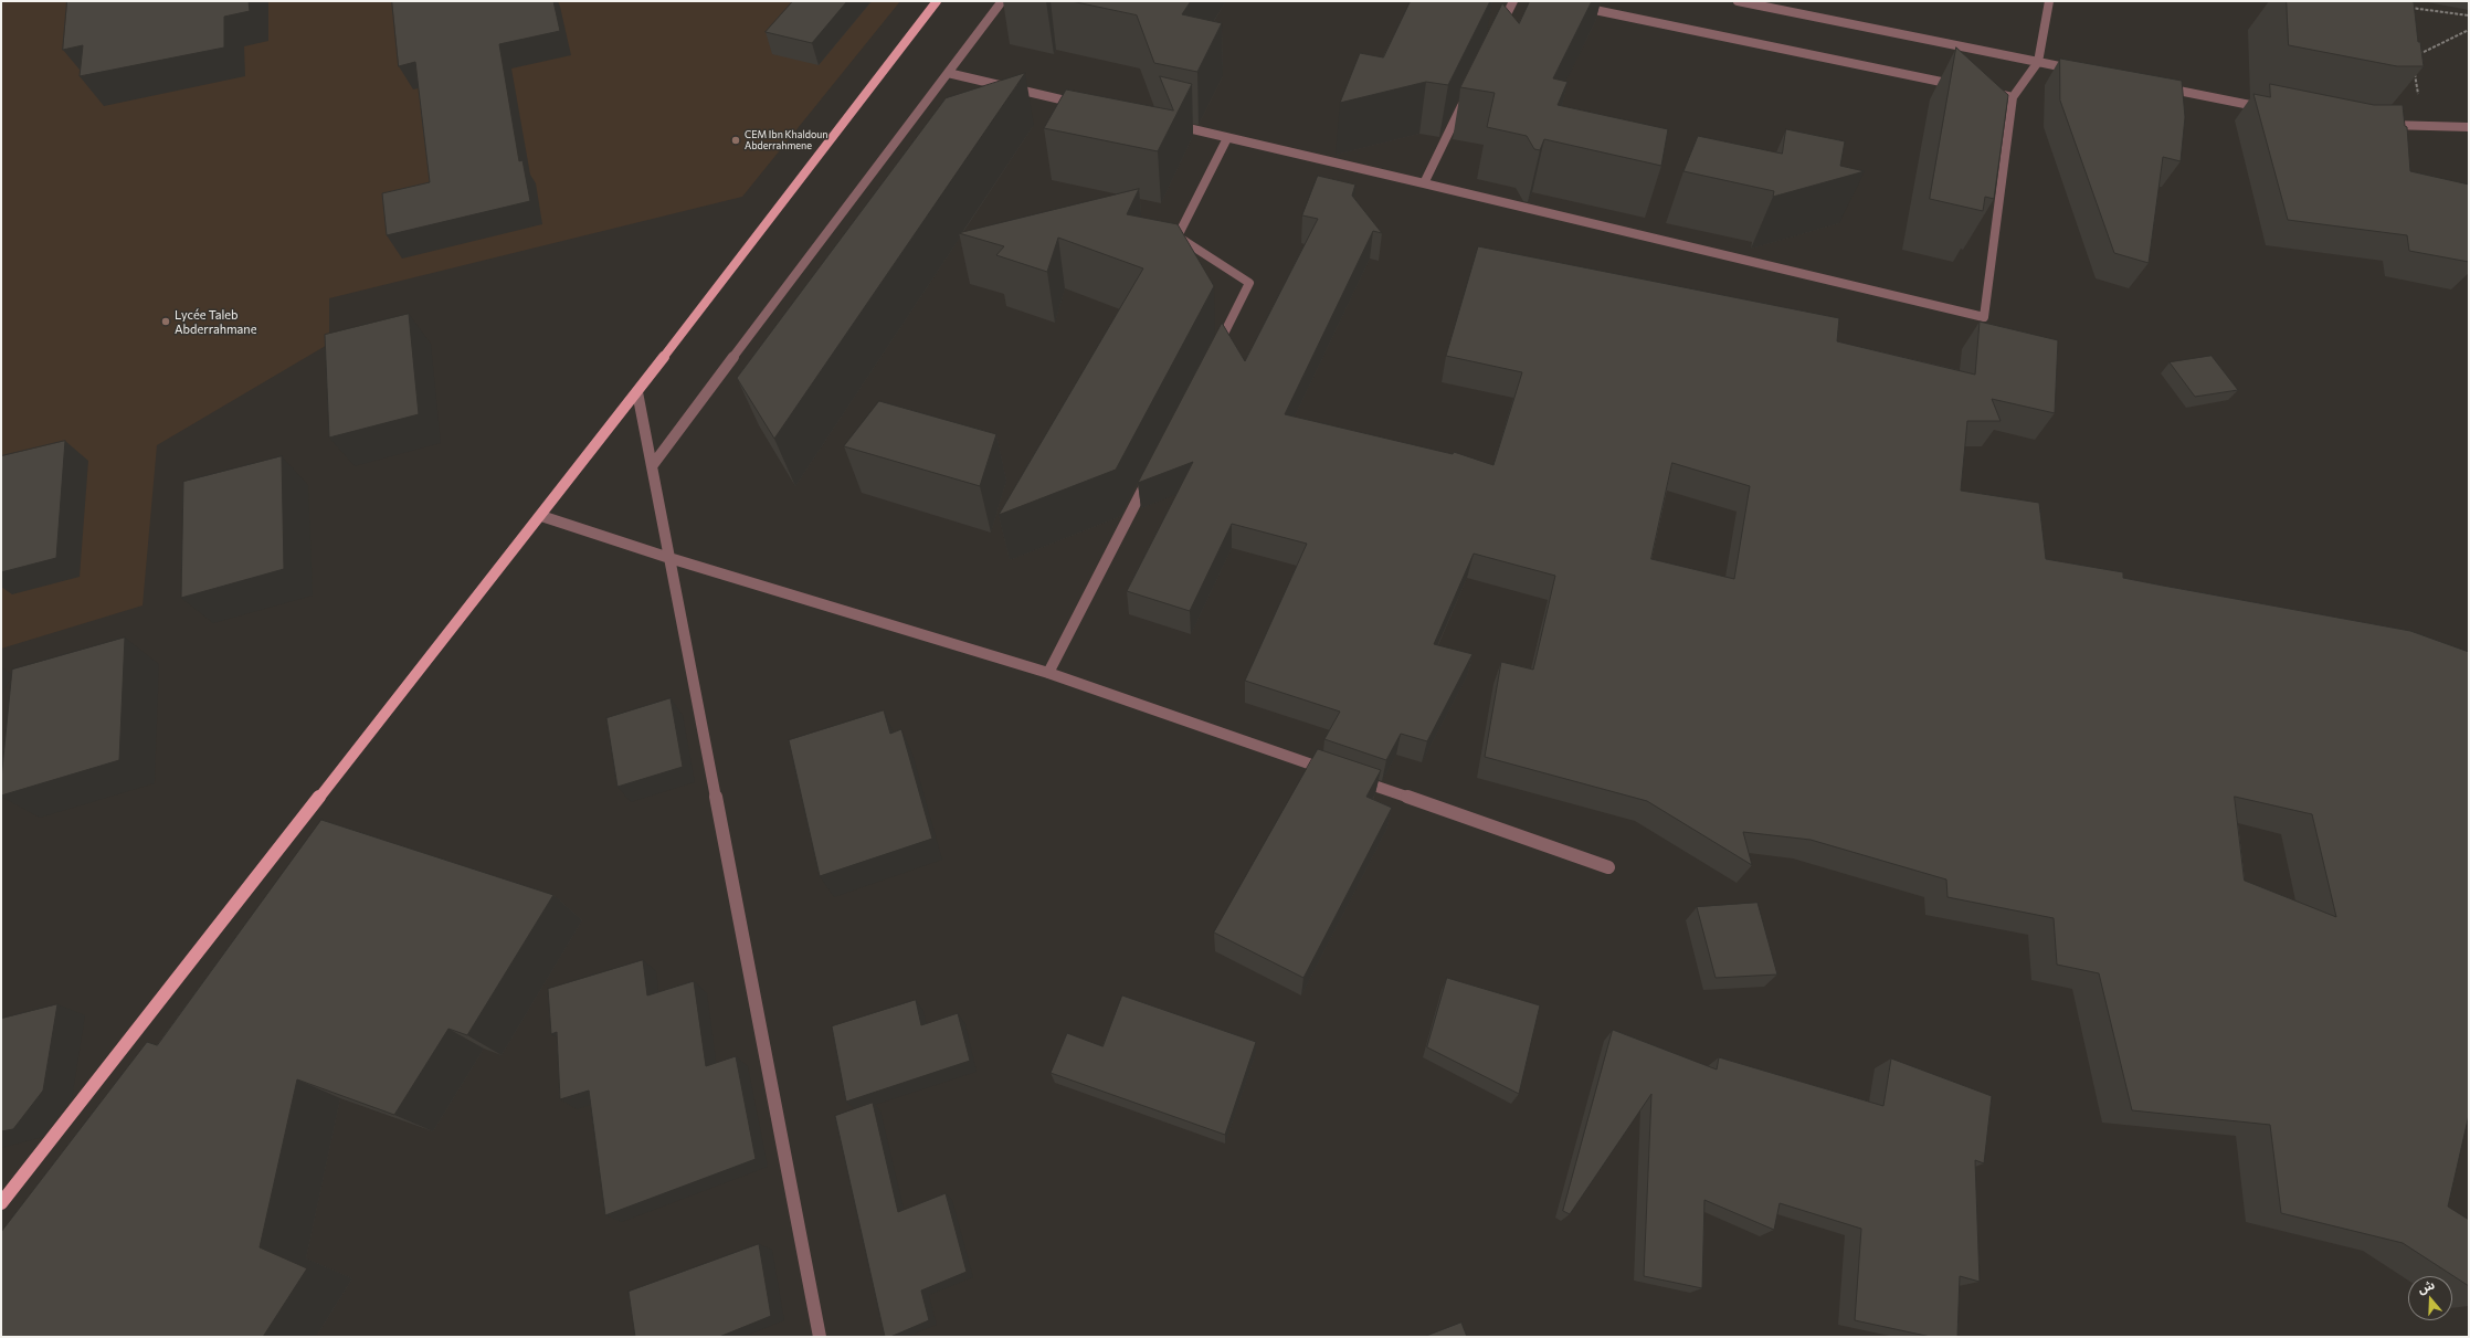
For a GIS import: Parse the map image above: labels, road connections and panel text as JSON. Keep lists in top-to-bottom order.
{
  "places": ["CEM Ibn Khaldoun Abderrahmene", "Lycée Taleb Abderrahmane"],
  "north": "top"
}
